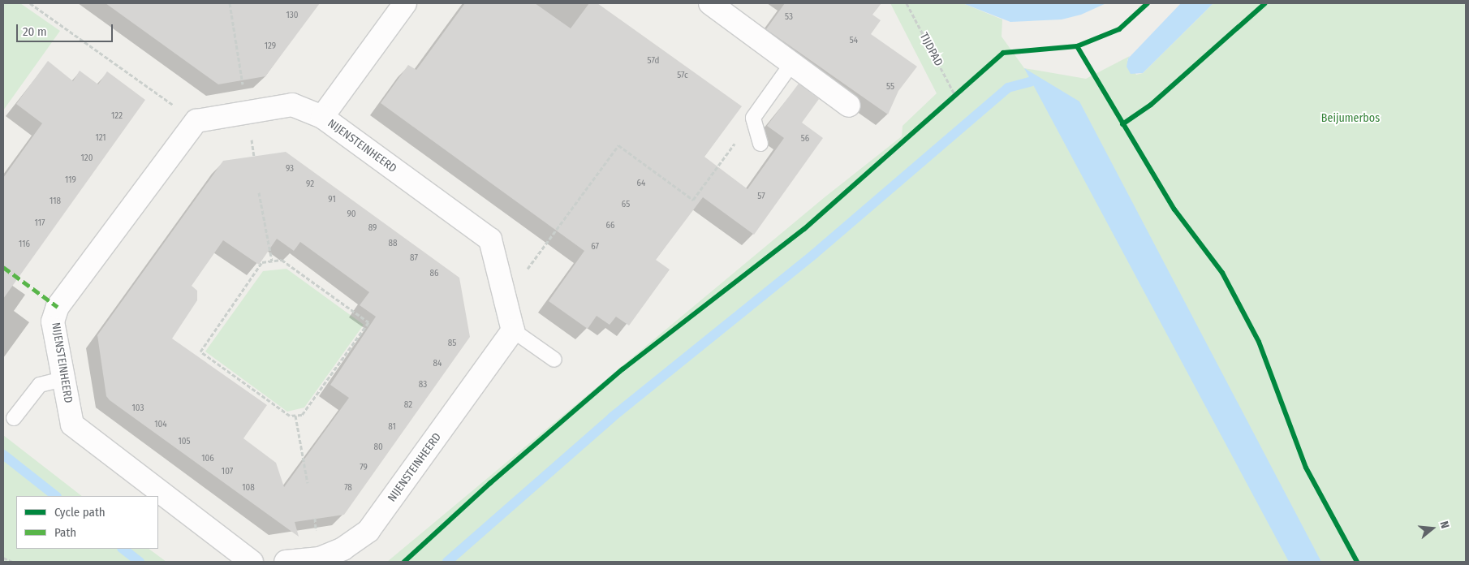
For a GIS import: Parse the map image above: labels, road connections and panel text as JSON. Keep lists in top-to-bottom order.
{
  "streets": {
    "street": ["NIJENSTEINHEERD"],
    "path": ["TIJDPAD"]
  },
  "parks": ["Beijumerbos"],
  "house_numbers": [
    "130",
    "53",
    "54",
    "129",
    "57d",
    "57c",
    "55",
    "122",
    "121",
    "56",
    "120",
    "93",
    "119",
    "64",
    "92",
    "57",
    "91",
    "118",
    "65",
    "90",
    "117",
    "66",
    "89",
    "88",
    "116",
    "67",
    "87",
    "86",
    "85",
    "84",
    "83",
    "82",
    "103",
    "104",
    "81",
    "105",
    "80",
    "106",
    "79",
    "107",
    "108",
    "78"
  ],
  "legend": ["Cycle path", "Path"],
  "scale_bar": "20 m",
  "north": "right"
}
